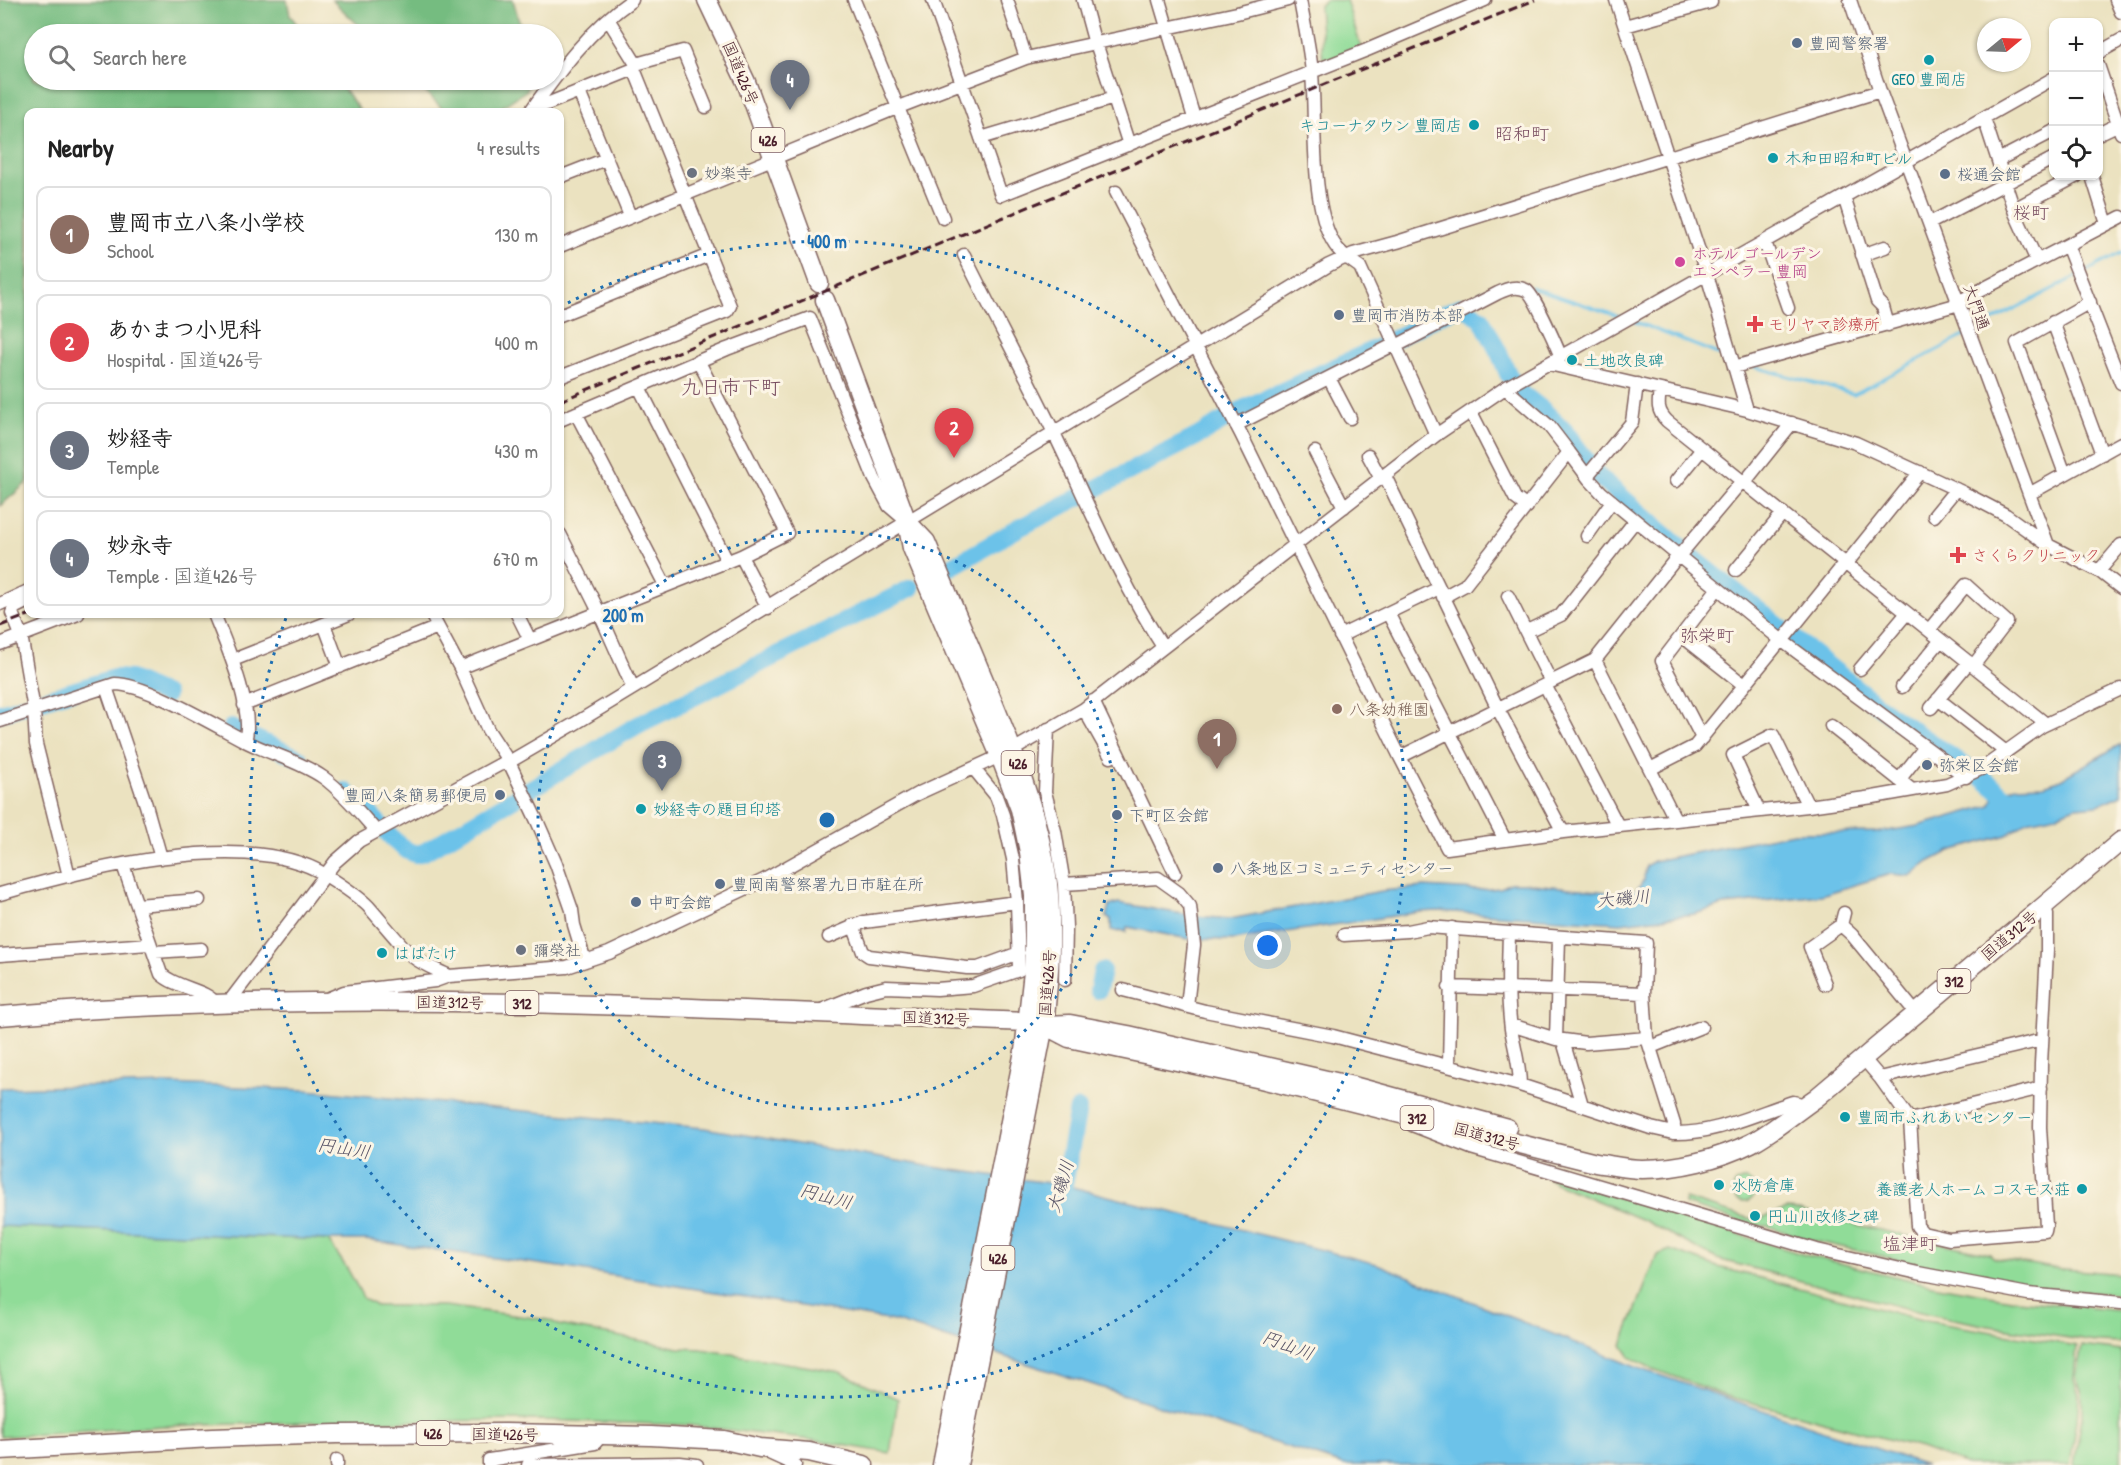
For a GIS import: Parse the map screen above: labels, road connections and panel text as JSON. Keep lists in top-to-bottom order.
{
  "streets": {
    "highway": [
      "国道426号",
      "426",
      "国道312号",
      "312"
    ],
    "street": ["大門通"]
  },
  "crossings": [
    ["国道426号", "国道312号"]
  ],
  "districts": [
    "昭和町",
    "桜町",
    "九日市下町",
    "弥栄町",
    "塩津町"
  ],
  "water": ["大磯川", "円山川"],
  "places": {
    "other": [
      "豊岡警察署",
      "GEO 豊岡店",
      "キコーナタウン 豊岡店",
      "木和田昭和町ビル",
      "妙楽寺",
      "桜通会館",
      "ホテル ゴールデン エンペラー 豊岡",
      "豊岡市消防本部",
      "土地改良碑",
      "八条幼稚園",
      "弥栄区会館",
      "豊岡八条簡易郵便局",
      "妙経寺の題目印塔",
      "下町区会館",
      "八条地区コミュニティセンター",
      "豊岡南警察署九日市駐在所",
      "中町会館",
      "彌榮社",
      "はばたけ",
      "豊岡市ふれあいセンター",
      "水防倉庫",
      "養護老人ホーム コスモス荘",
      "円山川改修之碑"
    ],
    "health": ["モリヤマ診療所", "さくらクリニック"]
  },
  "north": "right",
  "page": {
    "map_buttons": ["+", "−"],
    "search": "Search here",
    "pins": [
      "4",
      "2",
      "1",
      "3"
    ],
    "heading": ["Nearby", "4 results"],
    "list": [
      {
        "mark": "1",
        "name": "豊岡市立八条小学校",
        "note": "School",
        "value": "130 m"
      },
      {
        "mark": "2",
        "name": "あかまつ小児科",
        "note": "Hospital · 国道426号",
        "value": "400 m"
      },
      {
        "mark": "3",
        "name": "妙経寺",
        "note": "Temple",
        "value": "430 m"
      },
      {
        "mark": "4",
        "name": "妙永寺",
        "note": "Temple · 国道426号",
        "value": "670 m"
      }
    ]
  },
  "rings": ["400 m", "200 m"]
}
